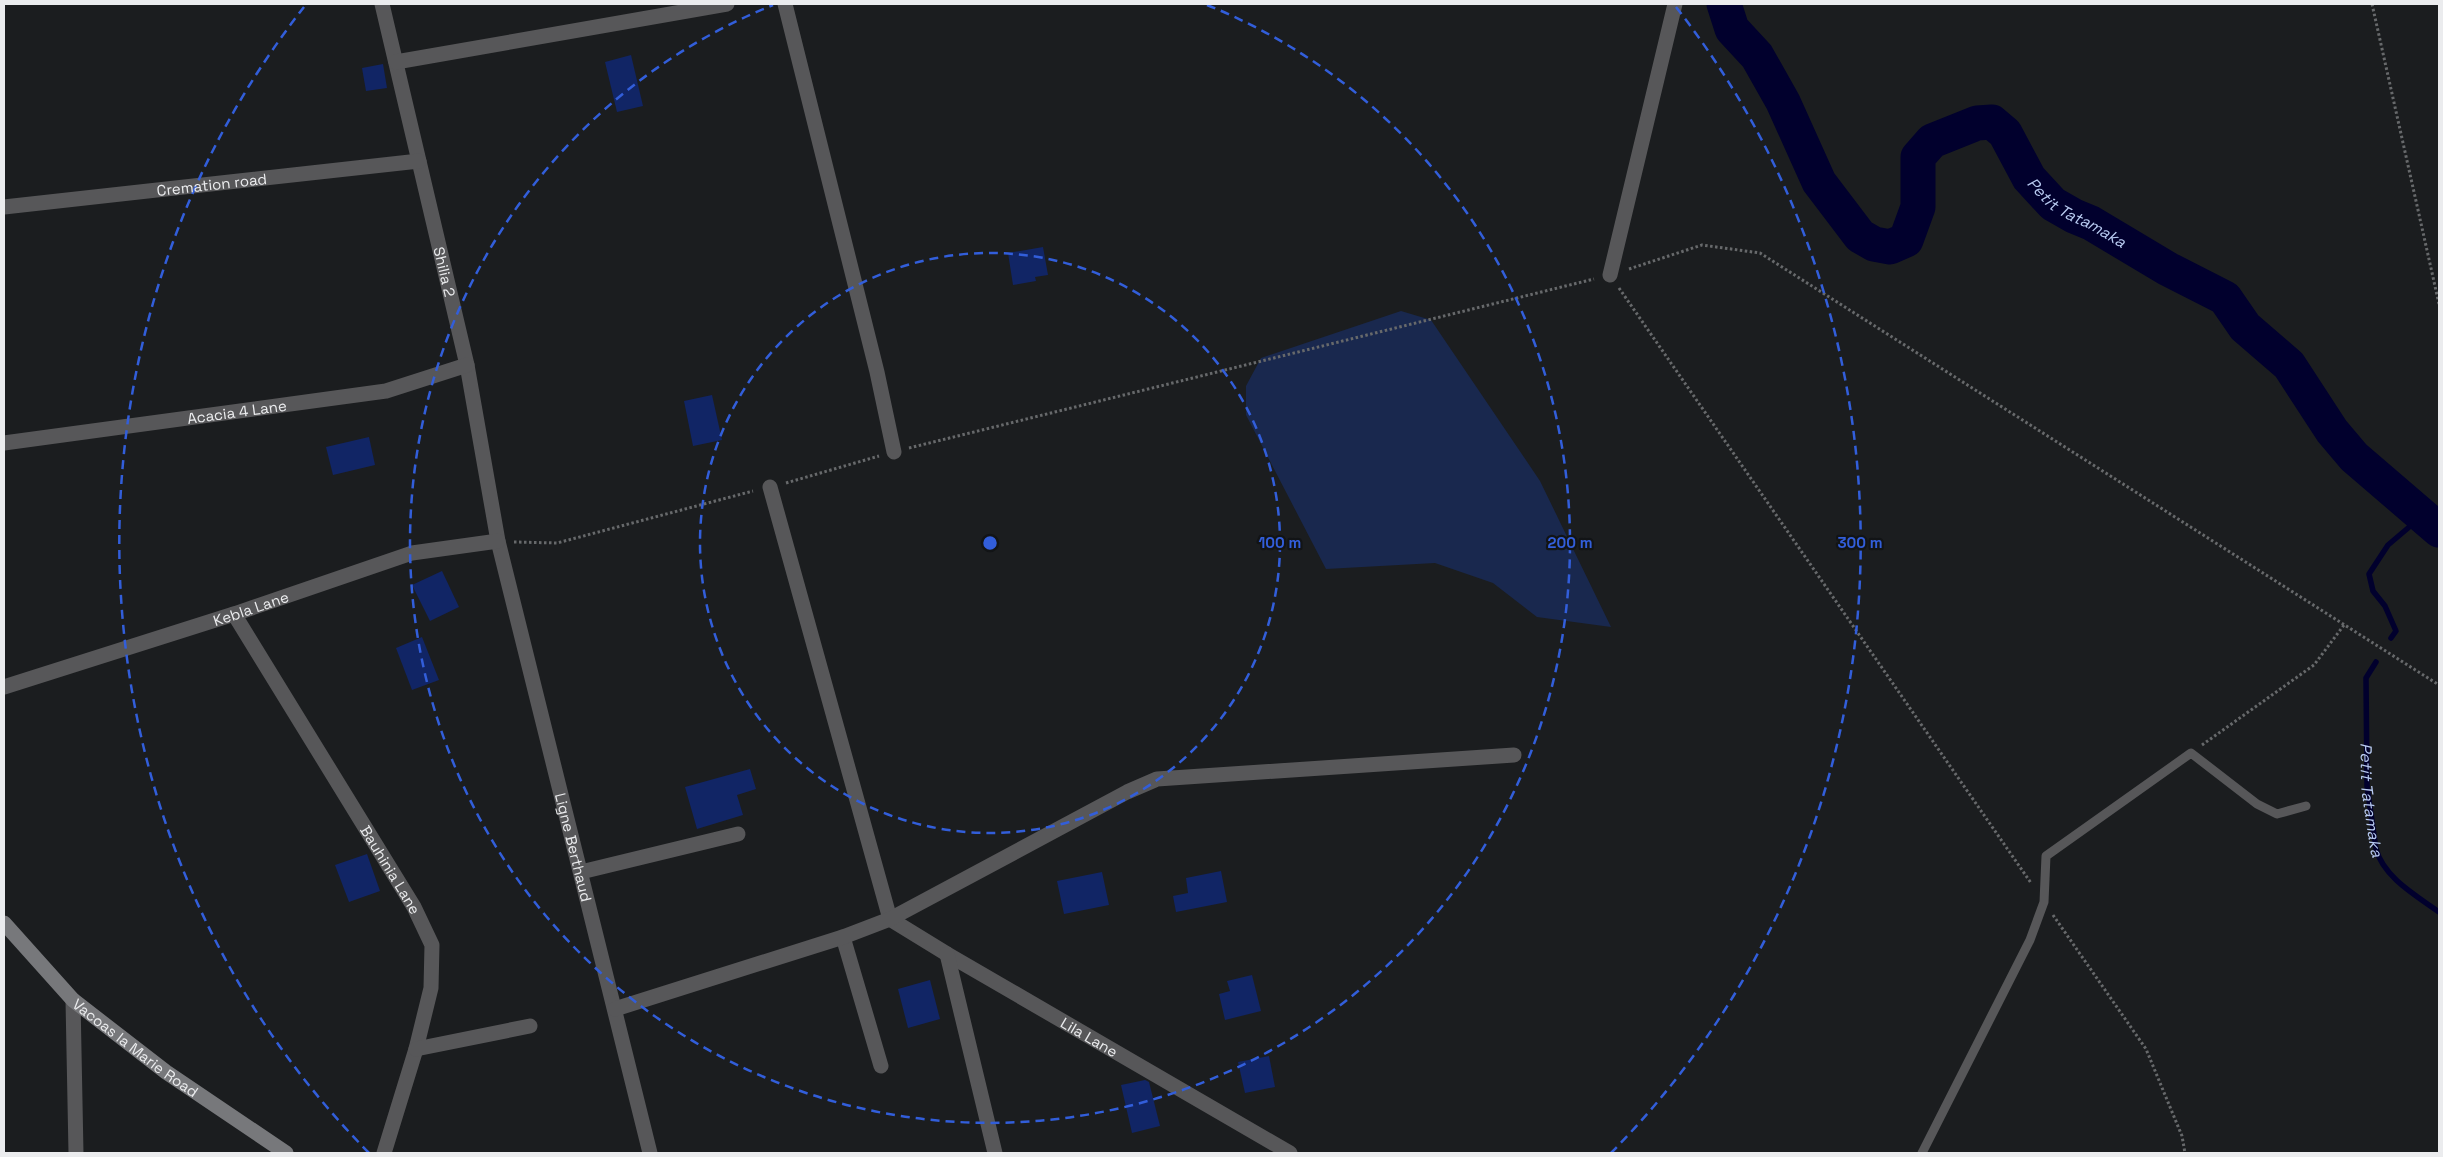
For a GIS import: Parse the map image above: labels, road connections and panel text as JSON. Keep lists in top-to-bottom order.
{
  "streets": {
    "main road": ["Vacoas la Marie Road"],
    "street": [
      "Cremation road",
      "Shilia 2",
      "Acacia 4 Lane",
      "Kebla Lane",
      "Ligne Berthaud",
      "Bauhinia Lane",
      "Lila Lane"
    ]
  },
  "crossings": [
    ["Cremation road", "Shilia 2"],
    ["Shilia 2", "Acacia 4 Lane"],
    ["Shilia 2", "Kebla Lane"],
    ["Shilia 2", "Ligne Berthaud"],
    ["Kebla Lane", "Ligne Berthaud"],
    ["Kebla Lane", "Bauhinia Lane"]
  ],
  "water": ["Petit Tatamaka"],
  "rings": ["100 m", "200 m", "300 m"]
}
